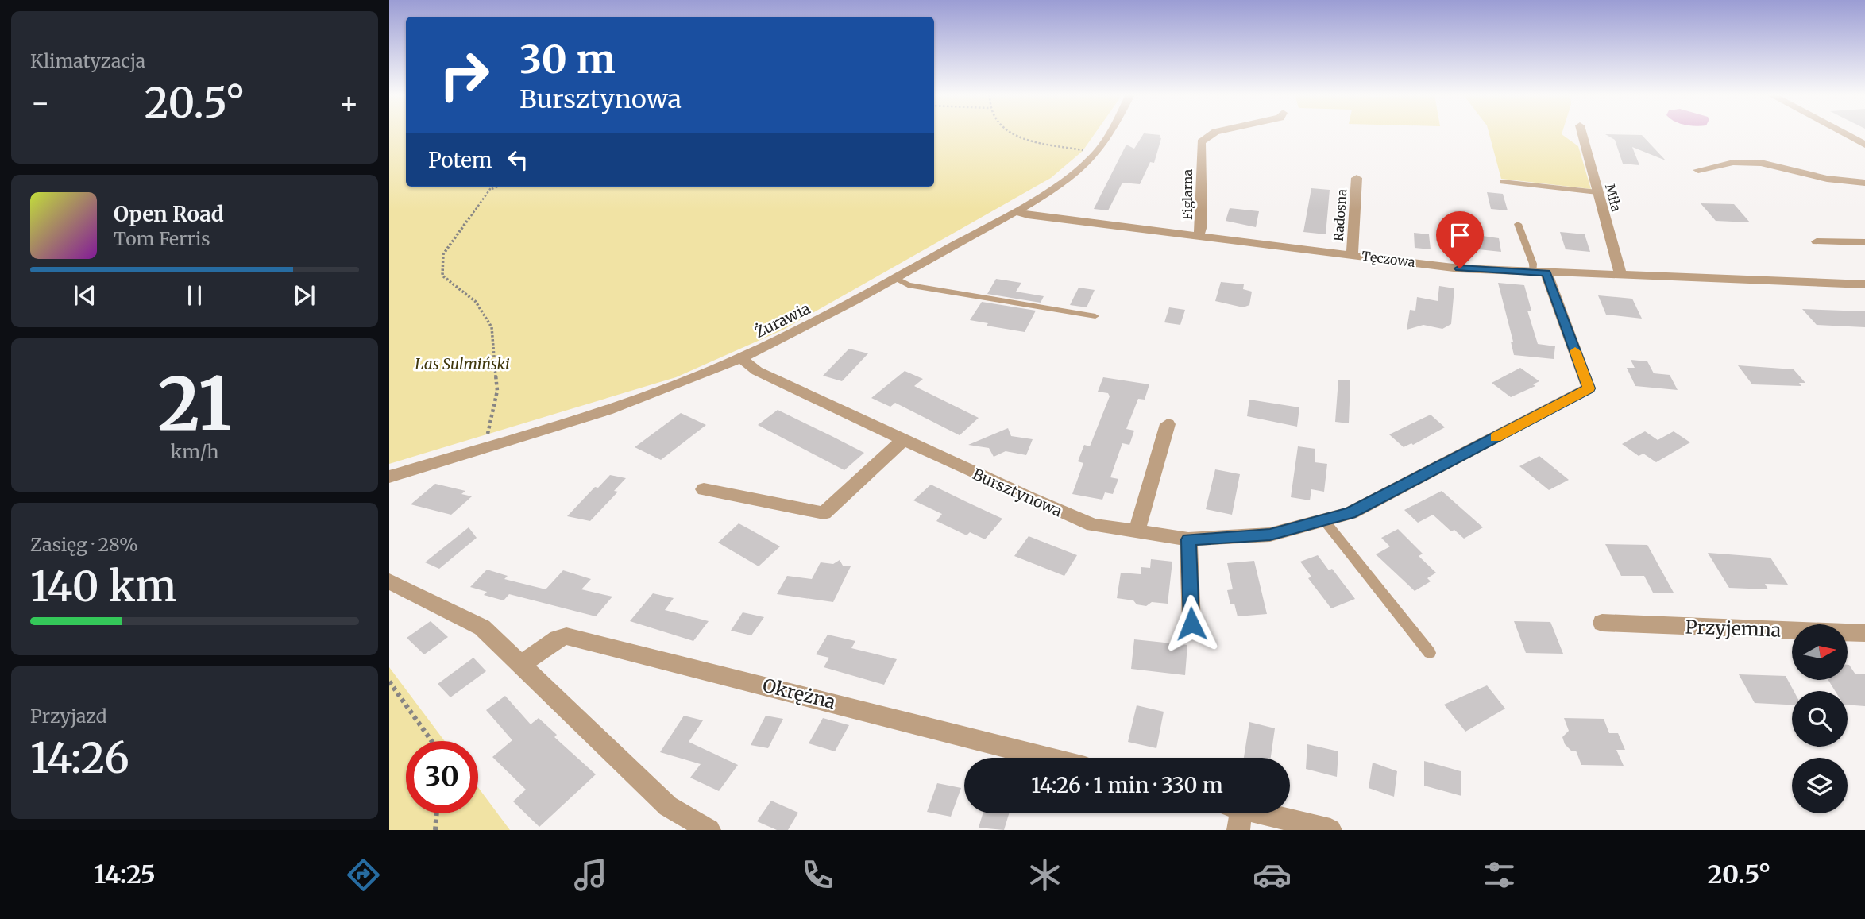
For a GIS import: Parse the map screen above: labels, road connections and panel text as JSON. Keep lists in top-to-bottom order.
{
  "streets": {
    "street": [
      "Figlarna",
      "Miła",
      "Radosna",
      "Tęczowa",
      "Żurawia",
      "Bursztynowa",
      "Przyjemna",
      "Okrężna"
    ]
  },
  "crossings": [
    ["Figlarna", "Tęczowa"],
    ["Miła", "Tęczowa"],
    ["Radosna", "Tęczowa"],
    ["Tęczowa", "Żurawia"],
    ["Tęczowa", "Bursztynowa"],
    ["Żurawia", "Bursztynowa"]
  ],
  "parks": ["Las Sulmiński"],
  "north": "right",
  "page": {
    "tile": [
      "Klimatyzacja",
      ["21", "km/h"],
      ["Zasięg · 28%", "140 km"],
      ["Przyjazd", "14:26"]
    ],
    "turn": ["30 m", "Bursztynowa"],
    "heat": ["−", "20.5°", "+"],
    "then": "Potem",
    "song": ["Open Road", "Tom Ferris"],
    "limit": "30",
    "trip": "14:26 · 1 min · 330 m",
    "tabs": ["14:25", "20.5°"]
  }
}
